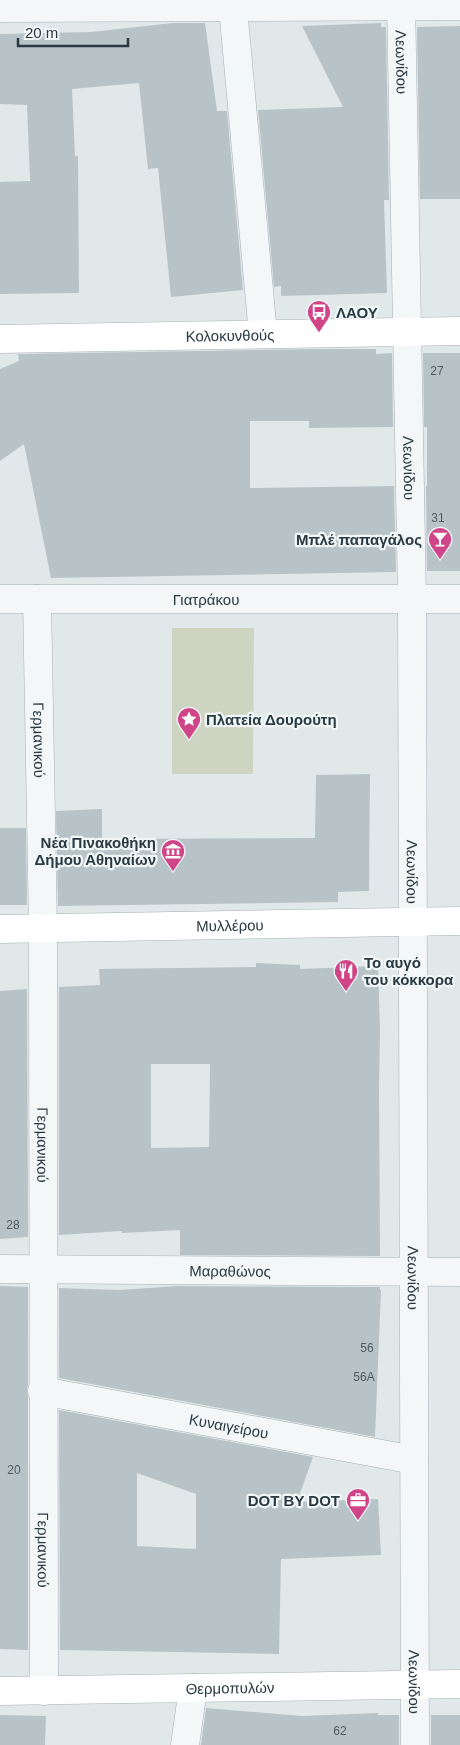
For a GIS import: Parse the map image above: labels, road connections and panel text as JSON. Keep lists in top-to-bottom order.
{
  "streets": {
    "street": [
      "Λεωνίδου",
      "Κολοκυνθούς",
      "Γιατράκου",
      "Γερμανικού",
      "Μυλλέρου",
      "Μαραθώνος",
      "Κυναιγείρου",
      "Θερμοπυλών"
    ]
  },
  "crossings": [
    ["Λεωνίδου", "Κολοκυνθούς"],
    ["Λεωνίδου", "Γιατράκου"],
    ["Λεωνίδου", "Μυλλέρου"],
    ["Λεωνίδου", "Μαραθώνος"],
    ["Λεωνίδου", "Κυναιγείρου"],
    ["Λεωνίδου", "Θερμοπυλών"],
    ["Γιατράκου", "Γερμανικού"],
    ["Γερμανικού", "Μυλλέρου"],
    ["Γερμανικού", "Μαραθώνος"],
    ["Γερμανικού", "Κυναιγείρου"],
    ["Γερμανικού", "Θερμοπυλών"]
  ],
  "places": {
    "bus stop": ["ΛΑΟΥ"],
    "bar": ["Μπλέ παπαγάλος"],
    "place": ["Πλατεία Δουρούτη"],
    "museum": ["Νέα Πινακοθήκη Δήμου Αθηναίων"],
    "restaurant": ["Το αυγό του κόκκορα"],
    "office": ["DOT BY DOT"]
  },
  "house_numbers": [
    "27",
    "31",
    "28",
    "56",
    "56Α",
    "20",
    "62"
  ],
  "scale_bar": "20 m"
}
